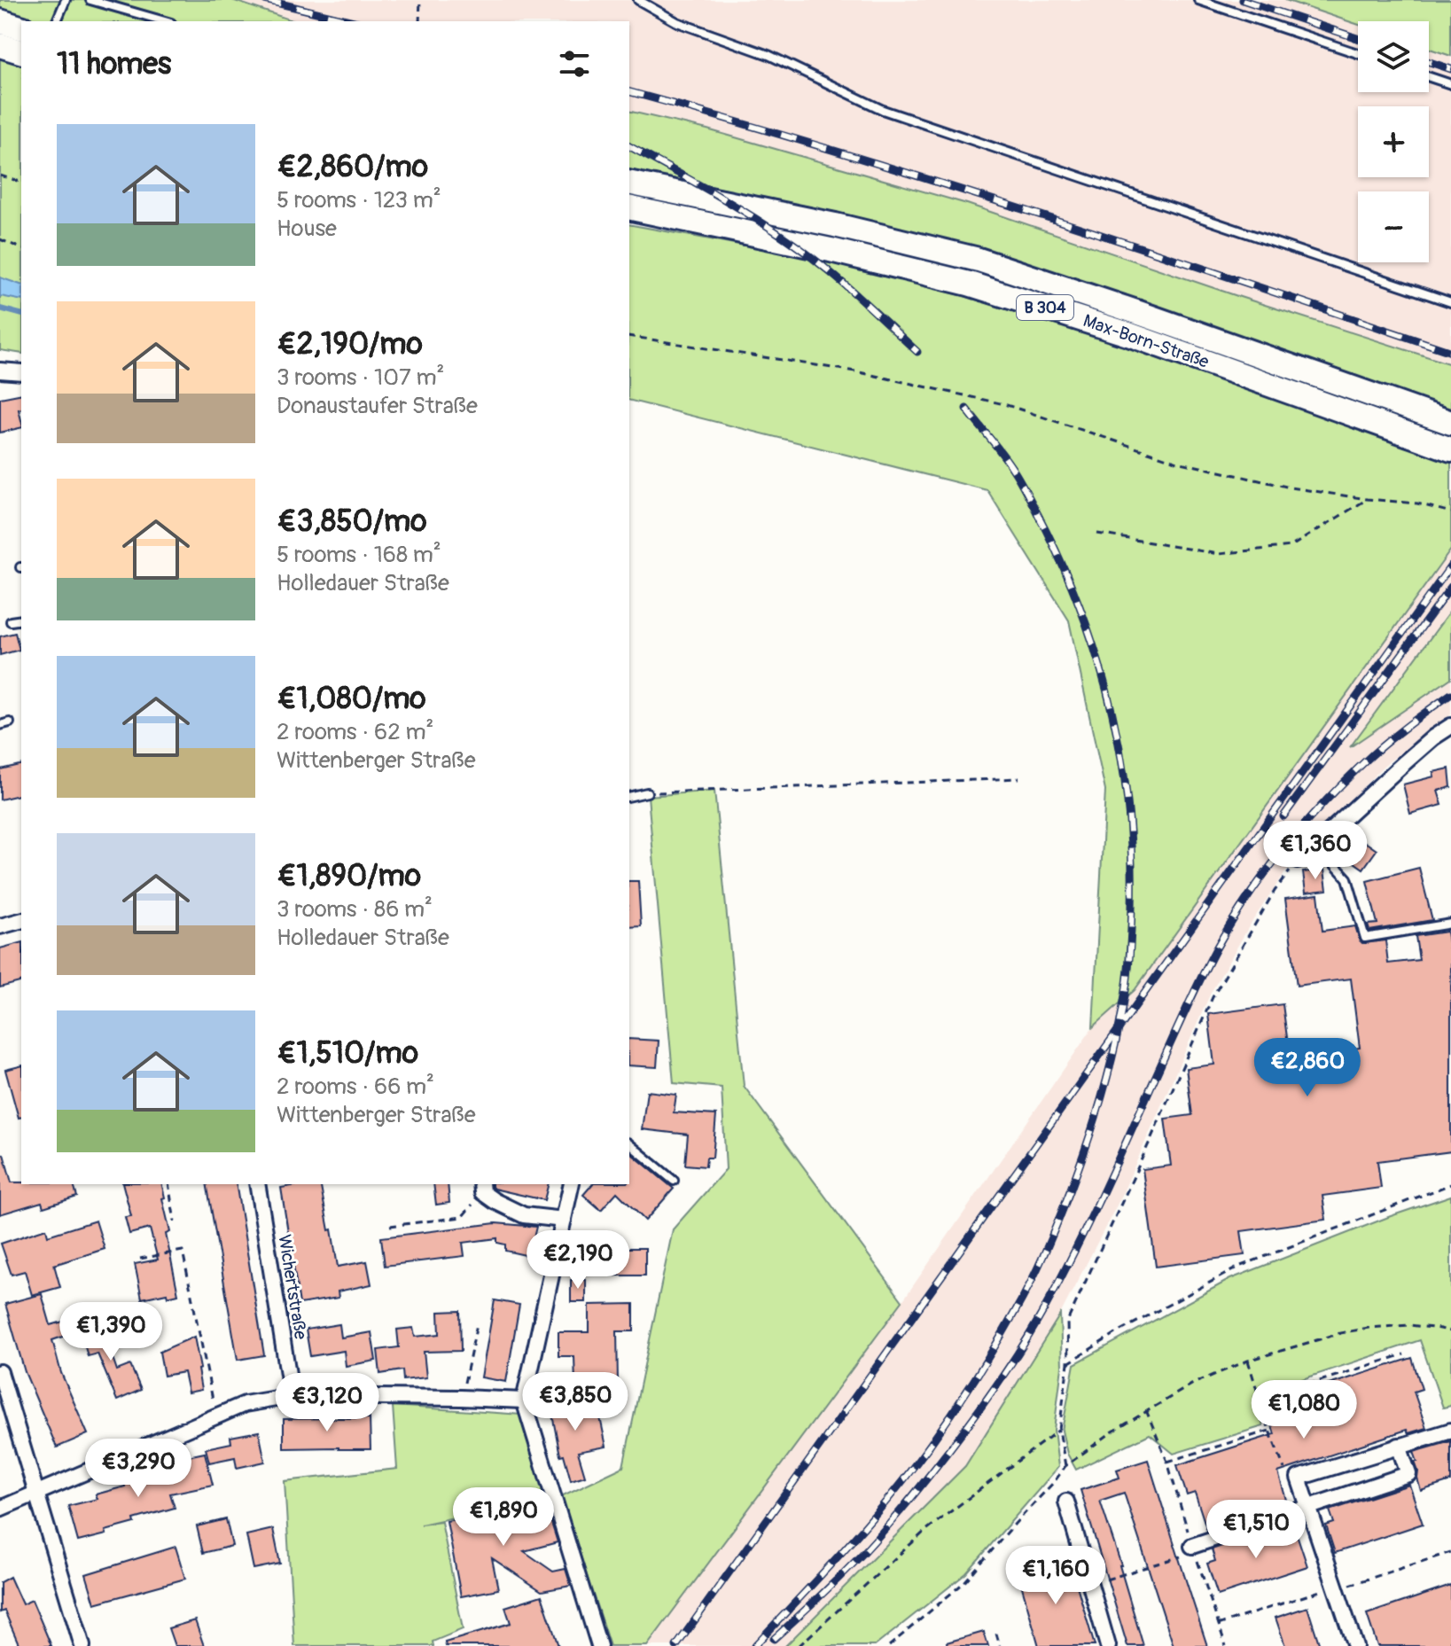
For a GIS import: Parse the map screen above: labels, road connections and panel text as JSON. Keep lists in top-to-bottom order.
{
  "streets": {
    "main road": ["B 304", "Max-Born-Straße"],
    "street": ["Wichertstraße"]
  },
  "page": {
    "map_buttons": ["+", "−"],
    "heading": "11 homes",
    "list": [
      {
        "name": "€2,860/mo",
        "note": "5 rooms · 123 m² · House"
      },
      {
        "name": "€2,190/mo",
        "note": "3 rooms · 107 m² · Donaustaufer Straße"
      },
      {
        "name": "€3,850/mo",
        "note": "5 rooms · 168 m² · Holledauer Straße"
      },
      {
        "name": "€1,080/mo",
        "note": "2 rooms · 62 m² · Wittenberger Straße"
      },
      {
        "name": "€1,890/mo",
        "note": "3 rooms · 86 m² · Holledauer Straße"
      },
      {
        "name": "€1,510/mo",
        "note": "2 rooms · 66 m² · Wittenberger Straße"
      }
    ],
    "price": [
      "€1,360",
      "€2,860",
      "€2,190",
      "€1,390",
      "€3,850",
      "€3,120",
      "€1,080",
      "€3,290",
      "€1,890",
      "€1,510",
      "€1,160"
    ]
  }
}
